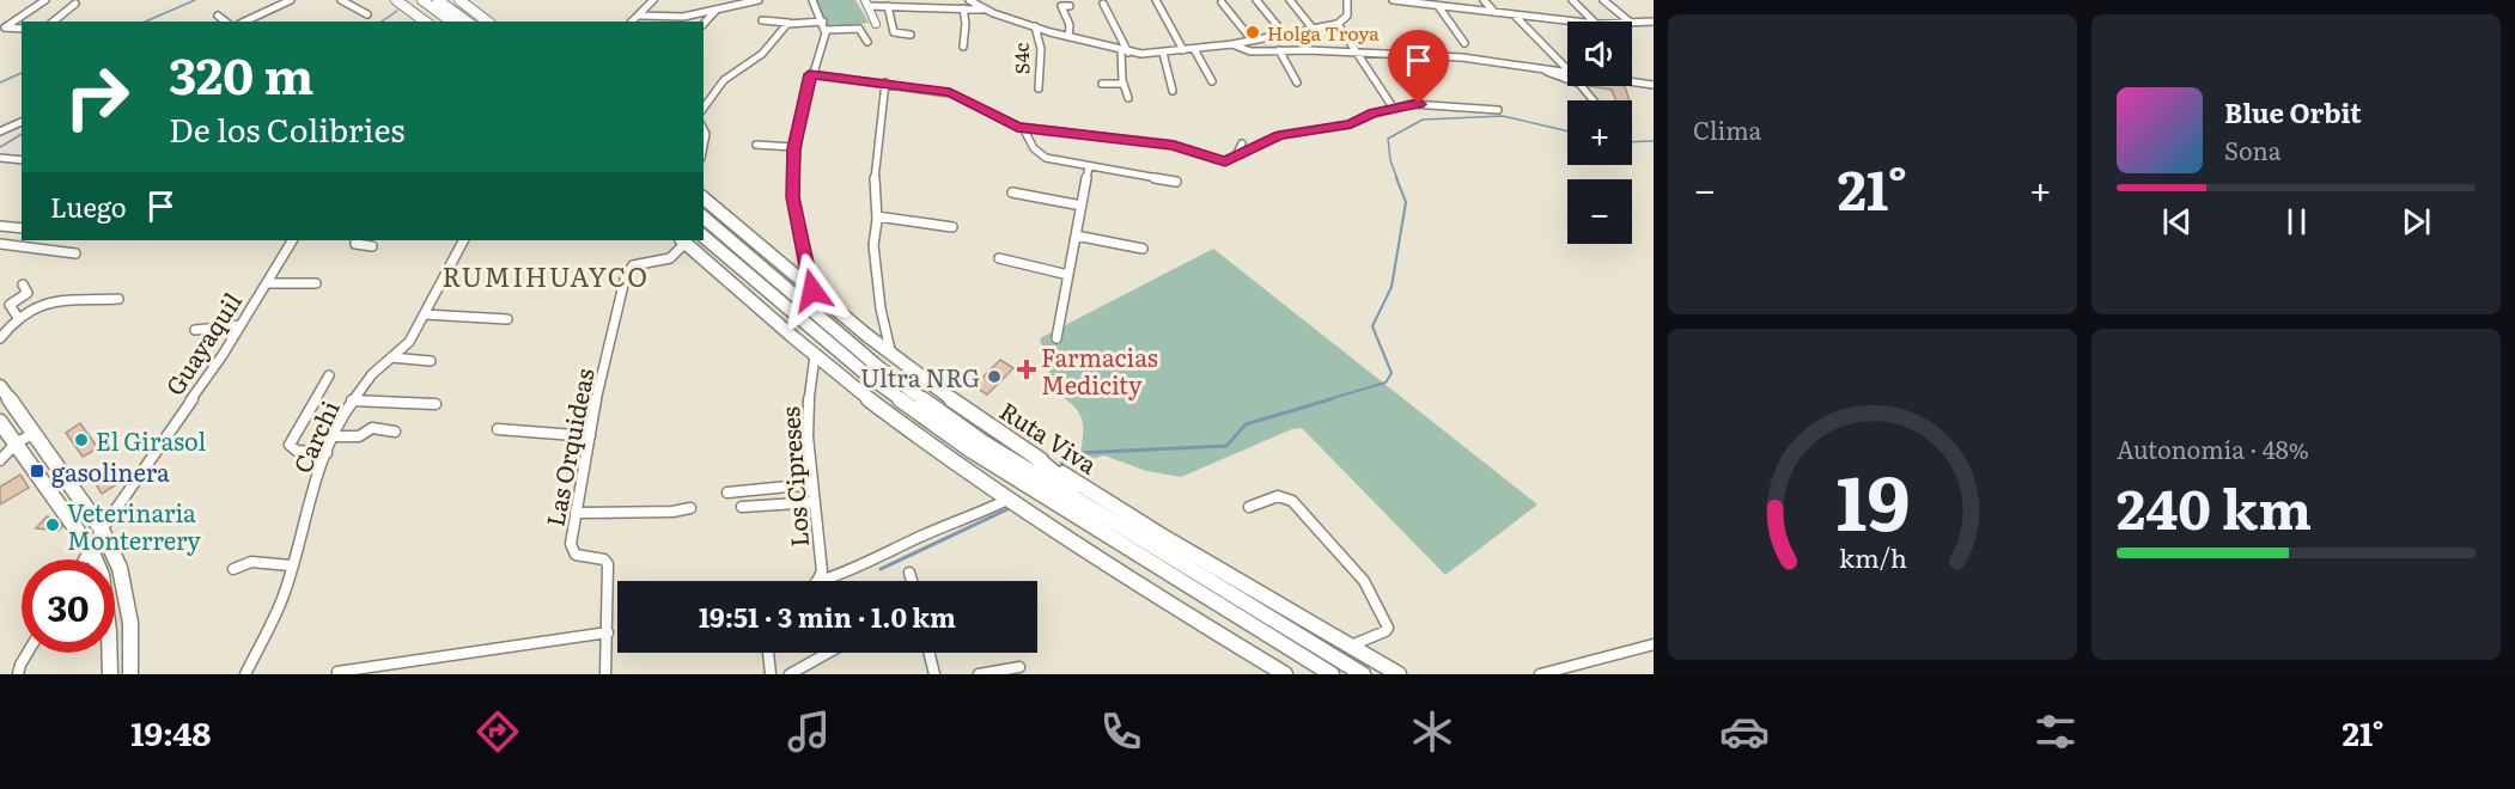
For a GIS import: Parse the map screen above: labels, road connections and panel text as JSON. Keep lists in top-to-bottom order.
{
  "streets": {
    "main road": ["Ruta Viva"],
    "street": [
      "S4c",
      "Guayaquil",
      "Carchi",
      "Las Orquideas",
      "Los Cipreses"
    ]
  },
  "districts": ["RUMIHUAYCO"],
  "places": {
    "other": [
      "Holga Troya",
      "Ultra NRG",
      "El Girasol",
      "Veterinaria Monterrery"
    ],
    "health": ["Farmacias Medicity"],
    "transit": ["gasolinera"]
  },
  "page": {
    "tile": [
      "Clima",
      ["Autonomía · 48%", "240 km"]
    ],
    "map_buttons": ["+", "−"],
    "turn": ["320 m", "De los Colibries"],
    "song": ["Blue Orbit", "Sona"],
    "heat": ["−", "21°", "+"],
    "then": "Luego",
    "limit": "30",
    "trip": "19:51 · 3 min · 1.0 km",
    "tabs": ["19:48", "21°"],
    "gauge": ["19", "km/h"]
  }
}
